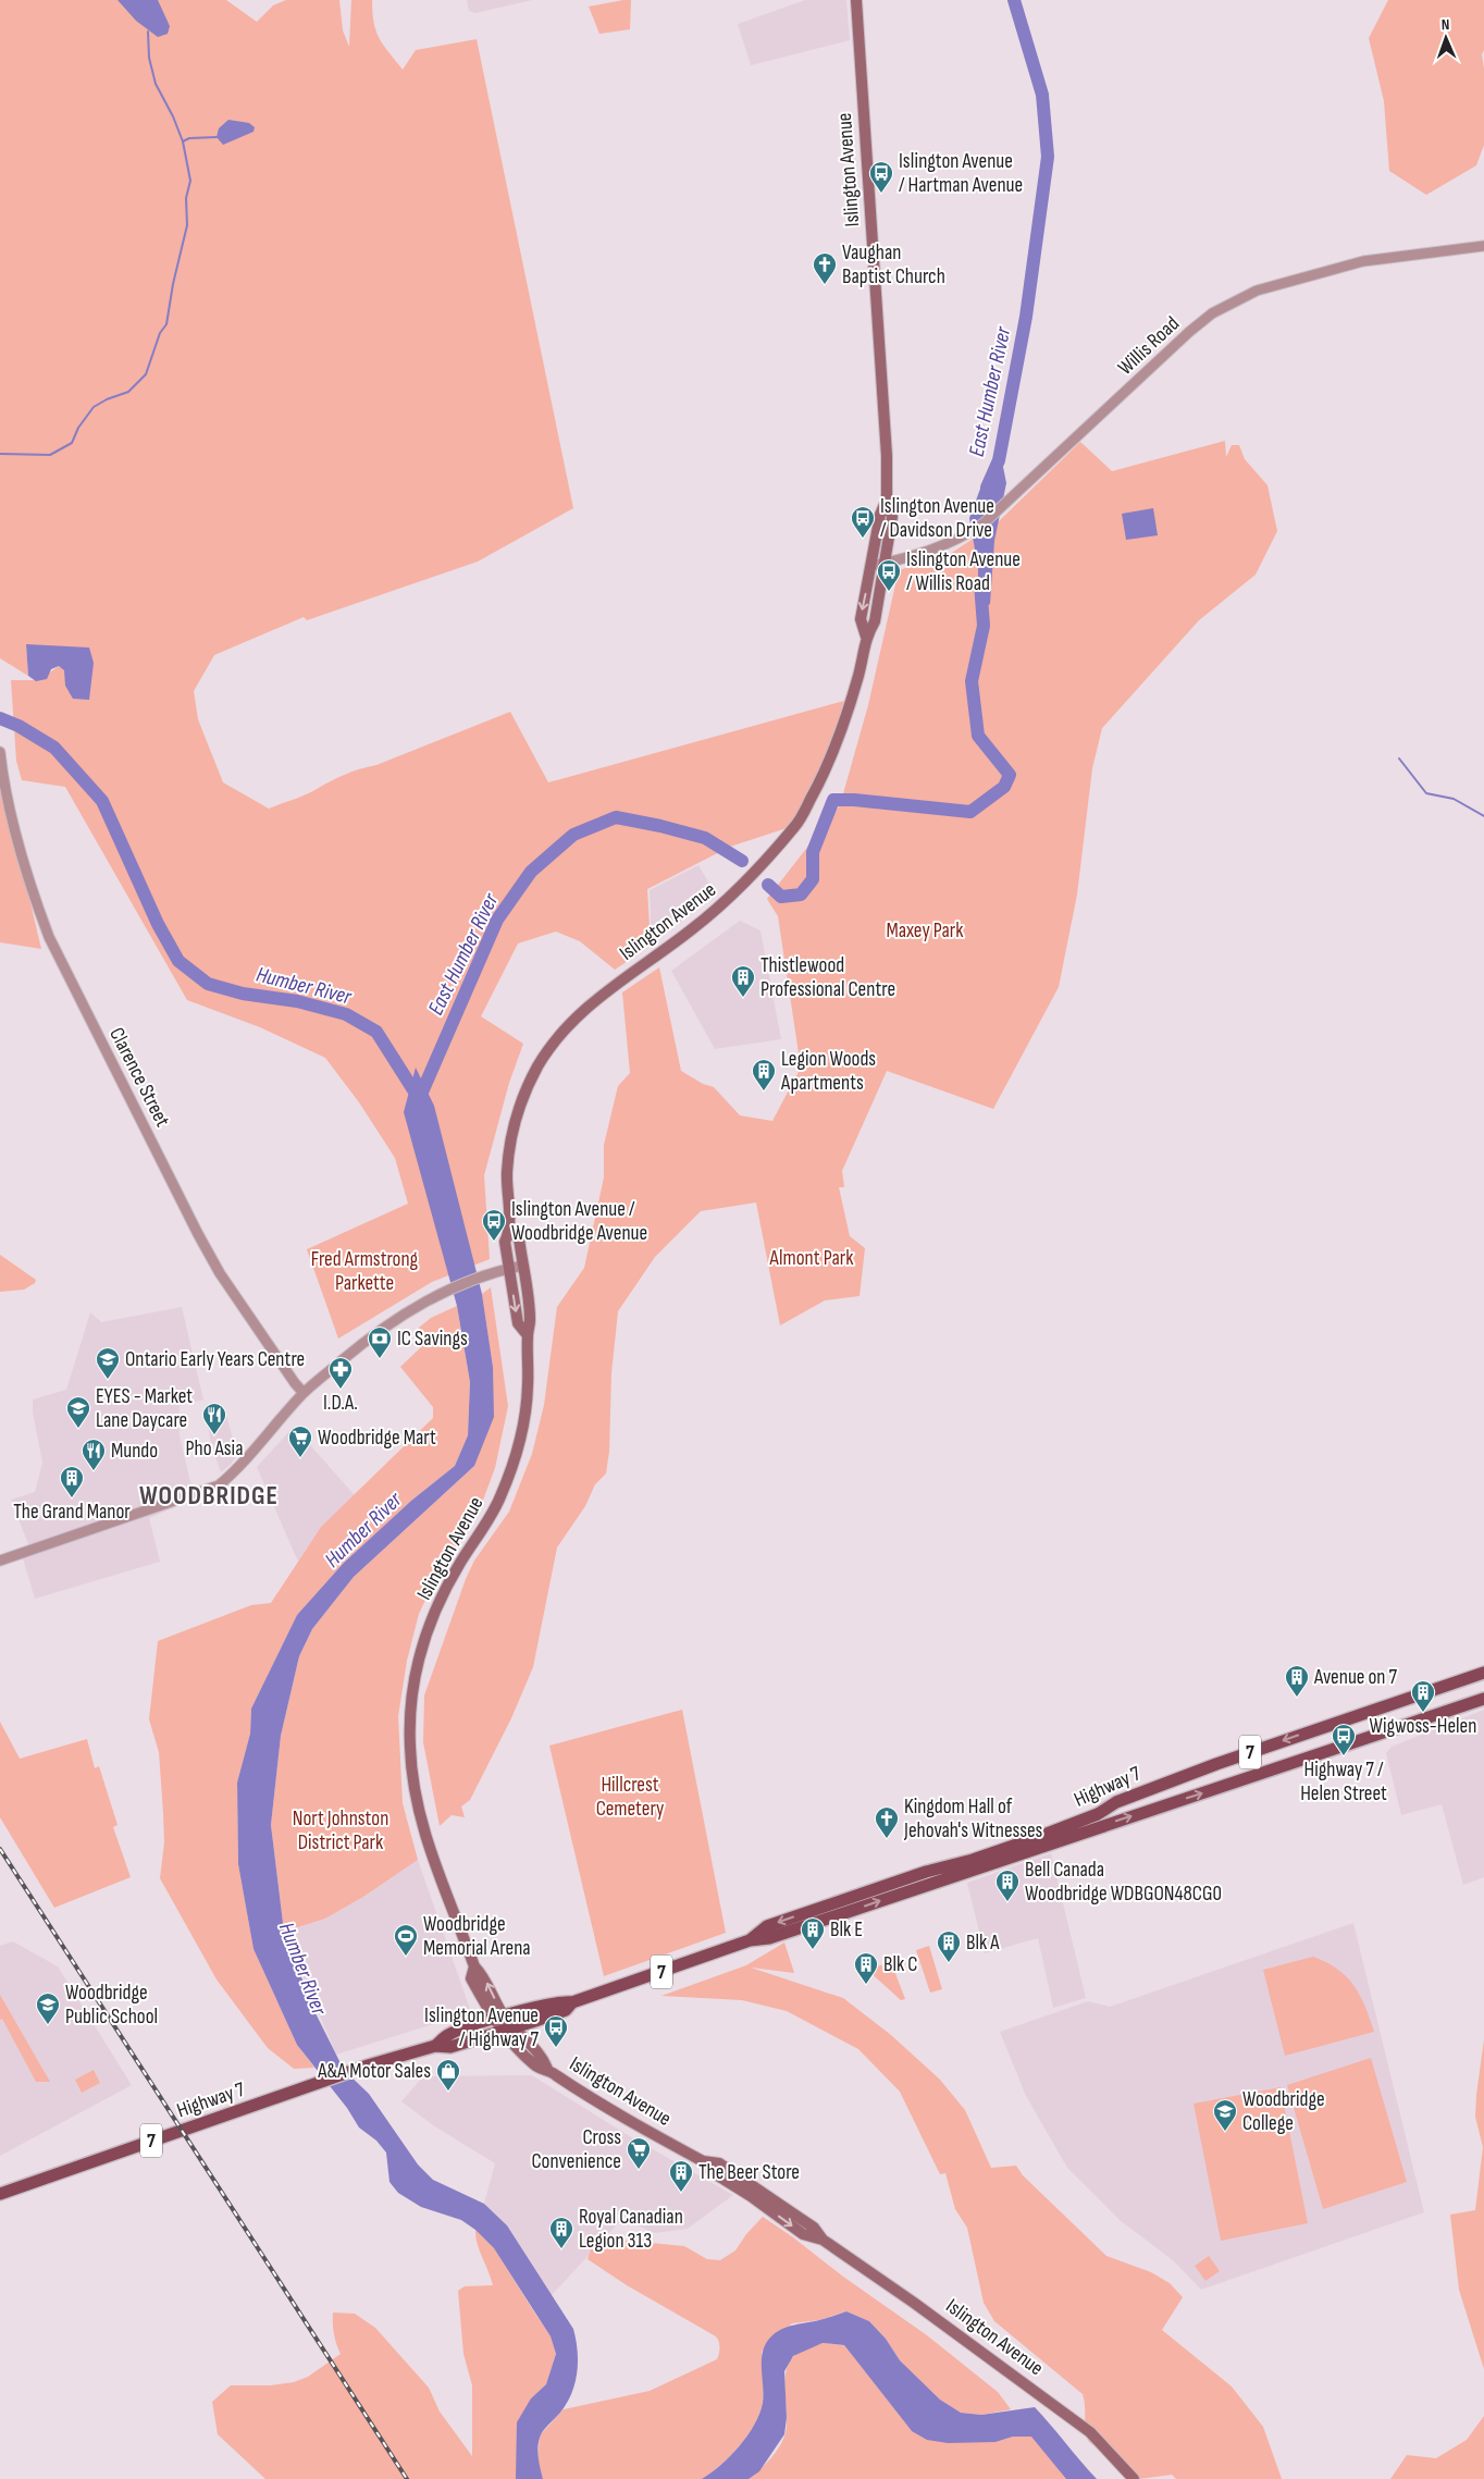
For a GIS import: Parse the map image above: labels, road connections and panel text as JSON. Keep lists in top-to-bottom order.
{
  "streets": {
    "main road": ["Islington Avenue", "7", "Highway 7"],
    "street": ["Willis Road", "Clarence Street"]
  },
  "crossings": [
    ["Islington Avenue", "Willis Road"],
    ["Islington Avenue", "Highway 7"]
  ],
  "districts": ["WOODBRIDGE"],
  "water": ["East Humber River", "Humber River"],
  "parks": [
    "Maxey Park",
    "Almont Park",
    "Fred Armstrong Parkette",
    "Hillcrest Cemetery",
    "Nort Johnston District Park"
  ],
  "places": {
    "bus stop": [
      "Islington Avenue / Hartman Avenue",
      "Islington Avenue / Davidson Drive",
      "Islington Avenue / Willis Road",
      "Islington Avenue / Woodbridge Avenue",
      "Highway 7 / Helen Street",
      "Islington Avenue / Highway 7"
    ],
    "church": ["Vaughan Baptist Church", "Kingdom Hall of Jehovah's Witnesses"],
    "building": [
      "Thistlewood Professional Centre",
      "Legion Woods Apartments",
      "The Grand Manor",
      "Avenue on 7",
      "Wigwoss-Helen",
      "Bell Canada Woodbridge WDBGON48CG0",
      "Blk E",
      "Blk A",
      "Blk C",
      "The Beer Store",
      "Royal Canadian Legion 313"
    ],
    "bank": ["IC Savings"],
    "school or university": [
      "Ontario Early Years Centre",
      "EYES - Market Lane Daycare",
      "Woodbridge Public School",
      "Woodbridge College"
    ],
    "pharmacy": ["I.D.A."],
    "restaurant": ["Pho Asia", "Mundo"],
    "supermarket": ["Woodbridge Mart", "Cross Convenience"],
    "sports": ["Woodbridge Memorial Arena"],
    "shop": ["A&A Motor Sales"]
  },
  "north": "top"
}
